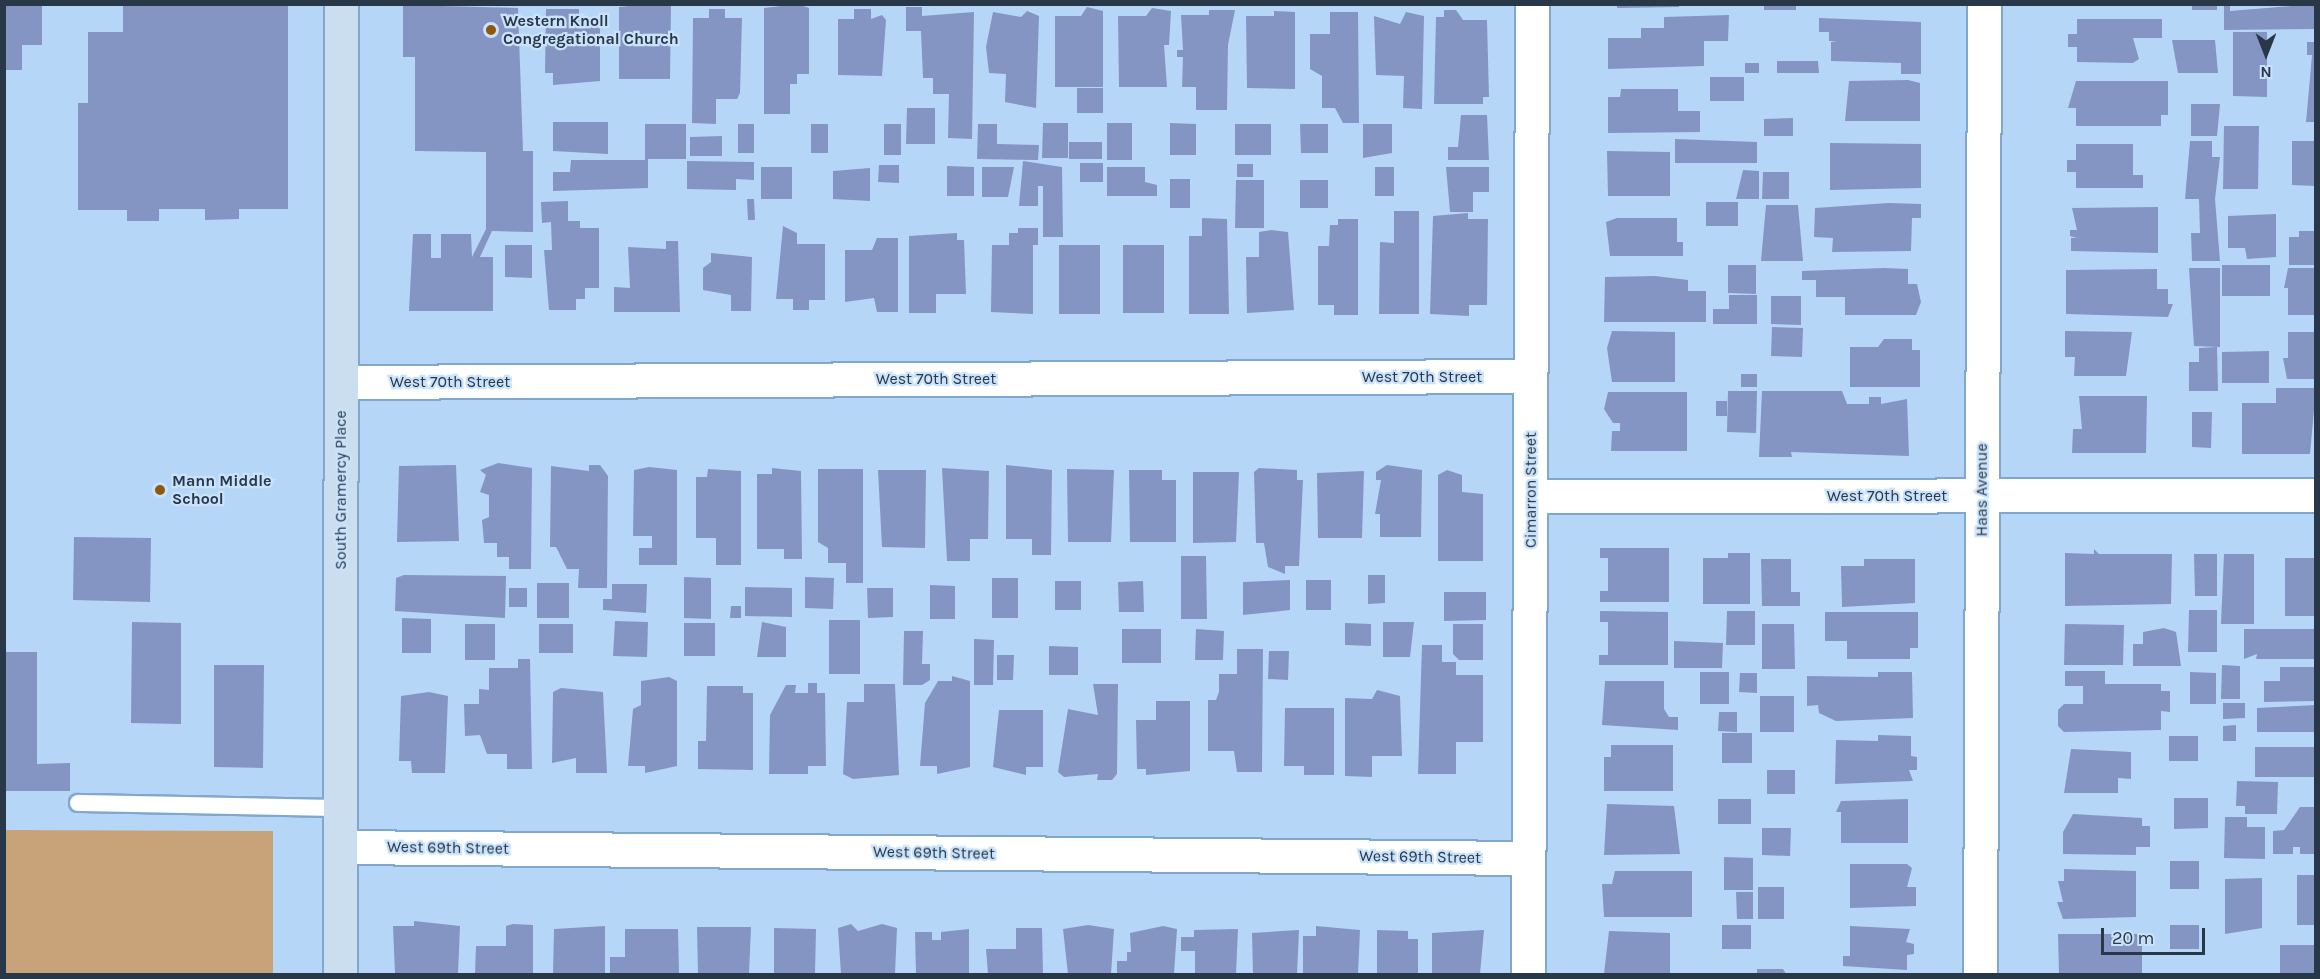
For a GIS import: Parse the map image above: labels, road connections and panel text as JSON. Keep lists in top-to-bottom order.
{
  "streets": {
    "street": [
      "West 70th Street",
      "South Gramercy Place",
      "Cimarron Street",
      "Haas Avenue",
      "West 69th Street"
    ]
  },
  "crossings": [
    ["West 70th Street", "South Gramercy Place"],
    ["West 70th Street", "Cimarron Street"],
    ["West 70th Street", "Haas Avenue"],
    ["South Gramercy Place", "West 69th Street"],
    ["Cimarron Street", "West 69th Street"]
  ],
  "places": ["Western Knoll Congregational Church", "Mann Middle School"],
  "scale_bar": "20 m",
  "north": "bottom"
}
